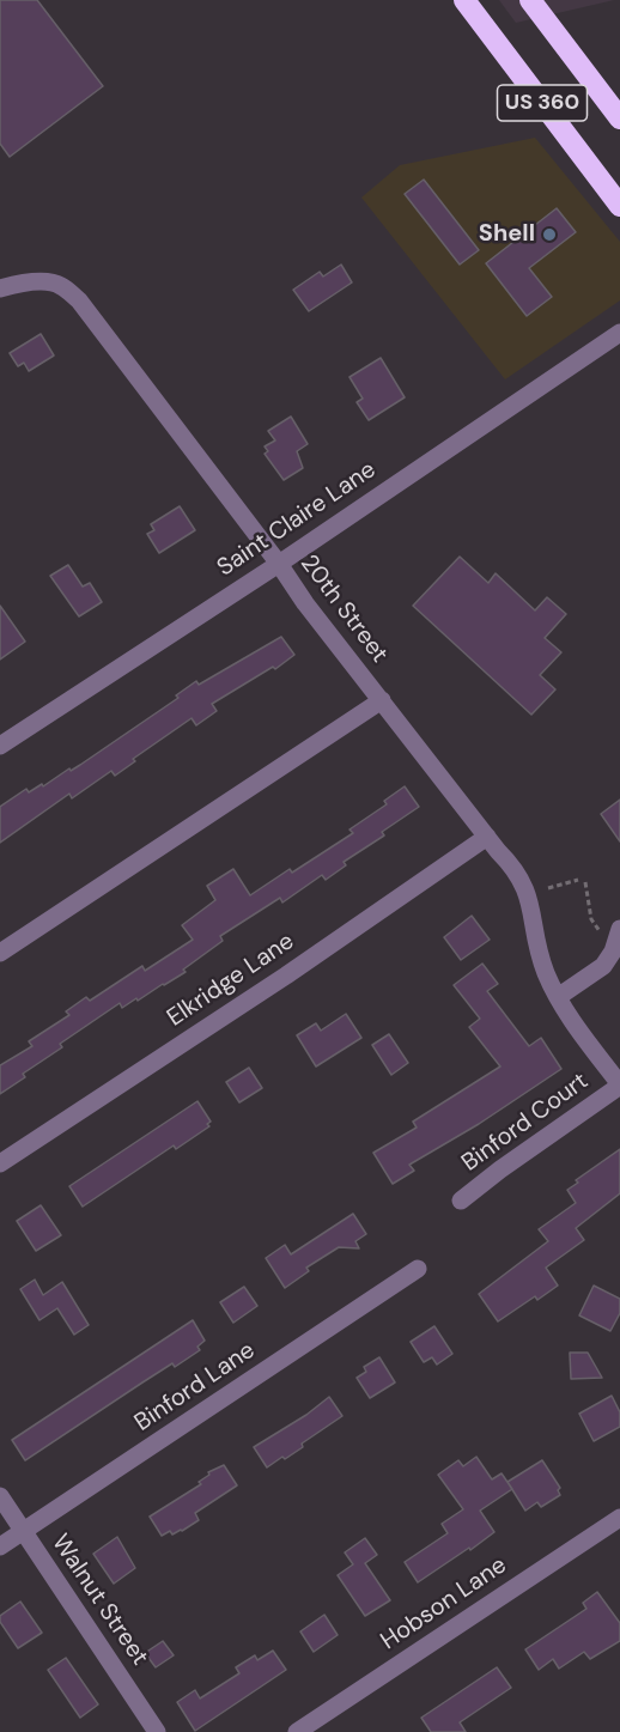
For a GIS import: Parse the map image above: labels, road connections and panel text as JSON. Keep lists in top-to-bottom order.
{
  "streets": {
    "highway": ["US 360"],
    "street": [
      "Saint Claire Lane",
      "20th Street",
      "Elkridge Lane",
      "Binford Court",
      "Binford Lane",
      "Walnut Street",
      "Hobson Lane"
    ]
  },
  "crossings": [
    ["Saint Claire Lane", "20th Street"],
    ["20th Street", "Elkridge Lane"],
    ["20th Street", "Binford Court"],
    ["Binford Lane", "Walnut Street"]
  ],
  "places": ["Shell"]
}
